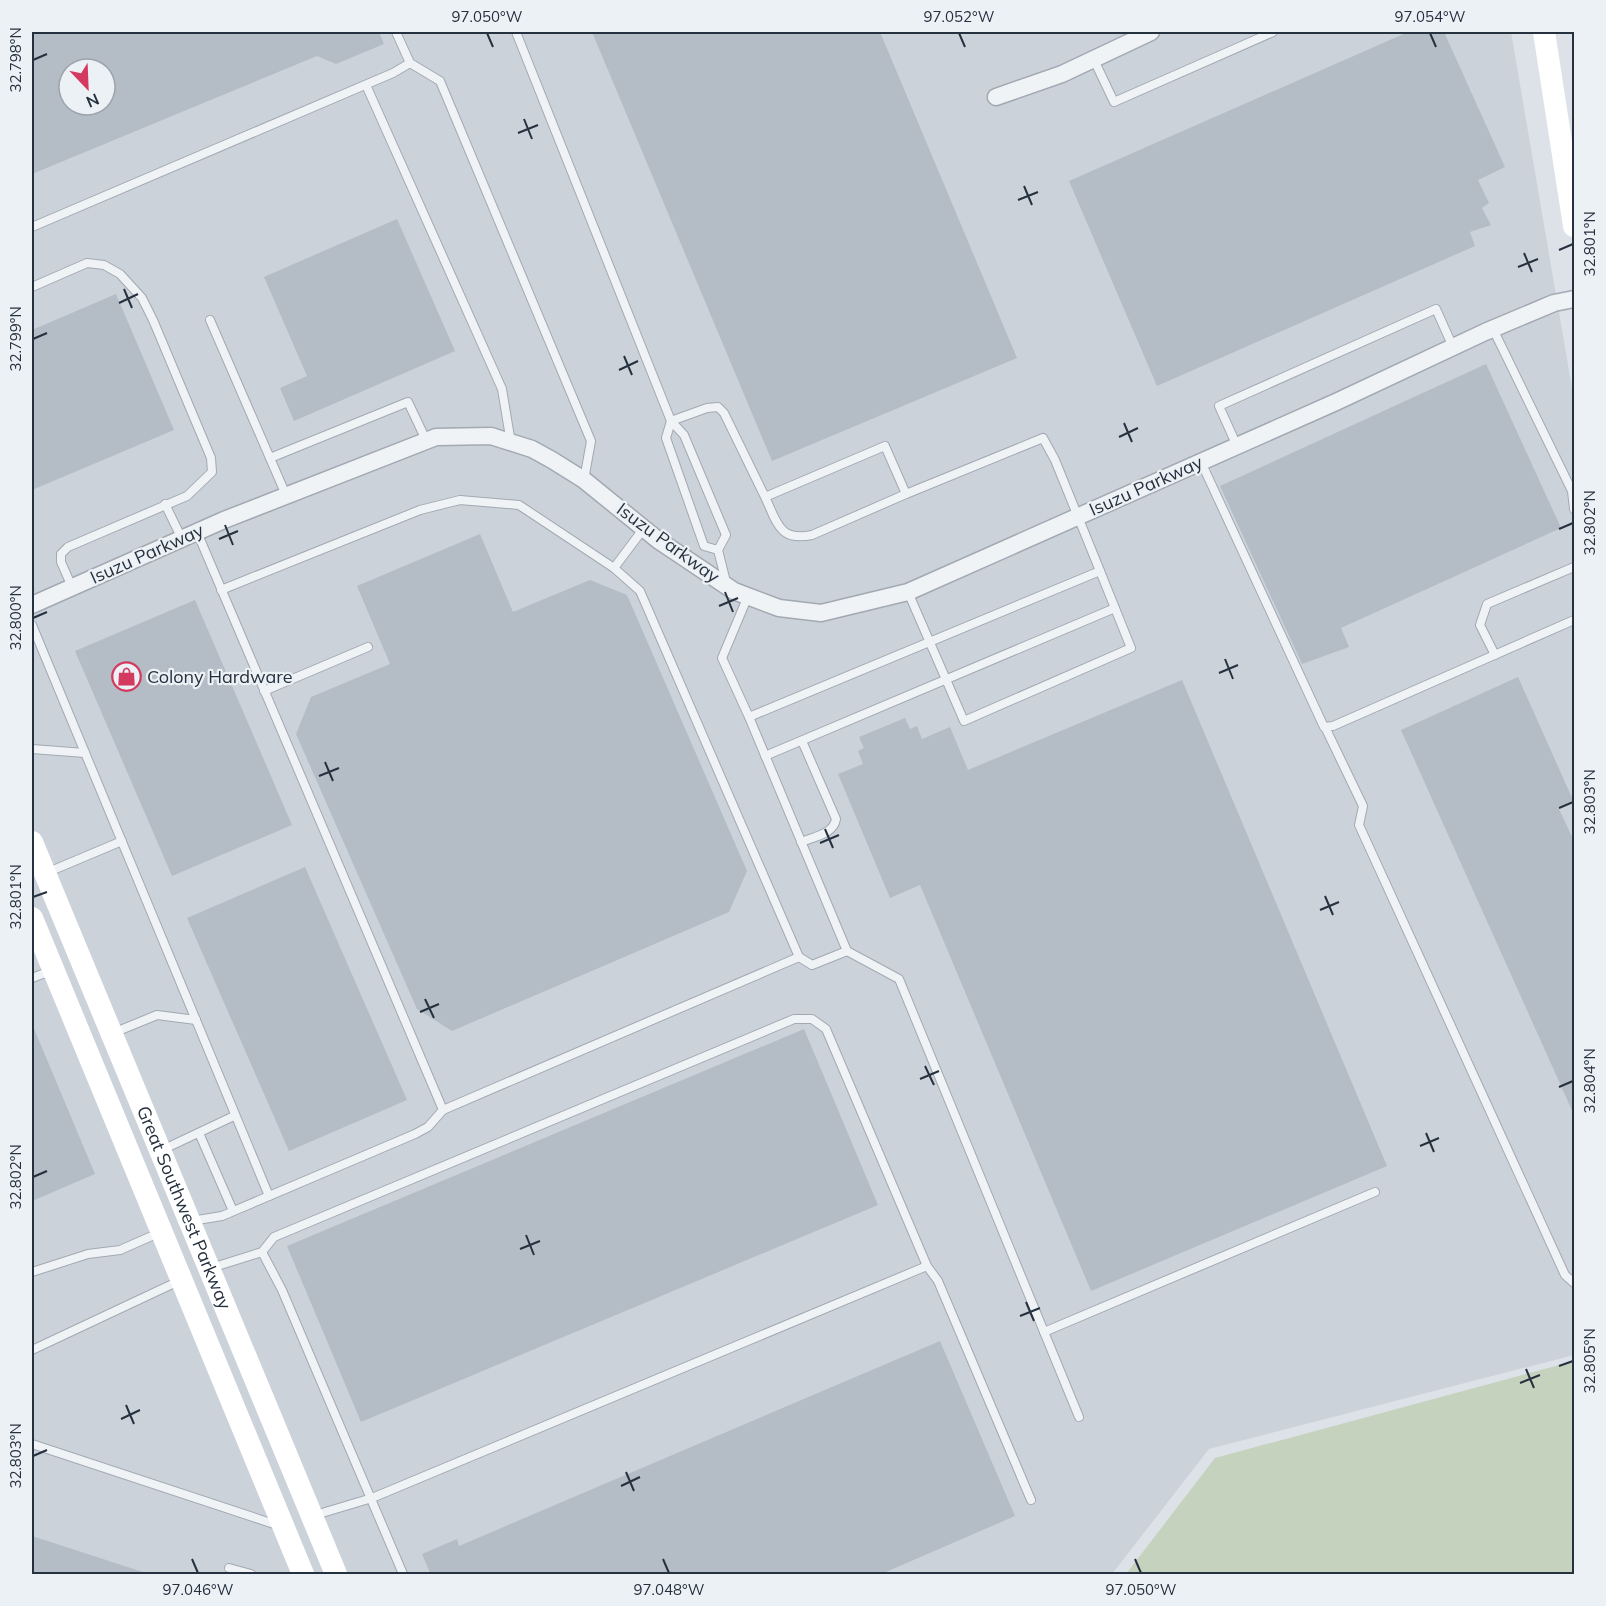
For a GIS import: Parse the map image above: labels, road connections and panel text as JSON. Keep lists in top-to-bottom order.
{
  "streets": {
    "street": ["Isuzu Parkway", "Great Southwest Parkway"]
  },
  "places": {
    "shop": ["Colony Hardware"]
  },
  "north": "bottom right",
  "coordinates": [
    "97.050°W",
    "97.052°W",
    "97.054°W",
    "32.798°N",
    "32.801°N",
    "32.799°N",
    "32.802°N",
    "32.800°N",
    "32.803°N",
    "32.804°N",
    "32.805°N",
    "97.046°W",
    "97.048°W"
  ]
}
